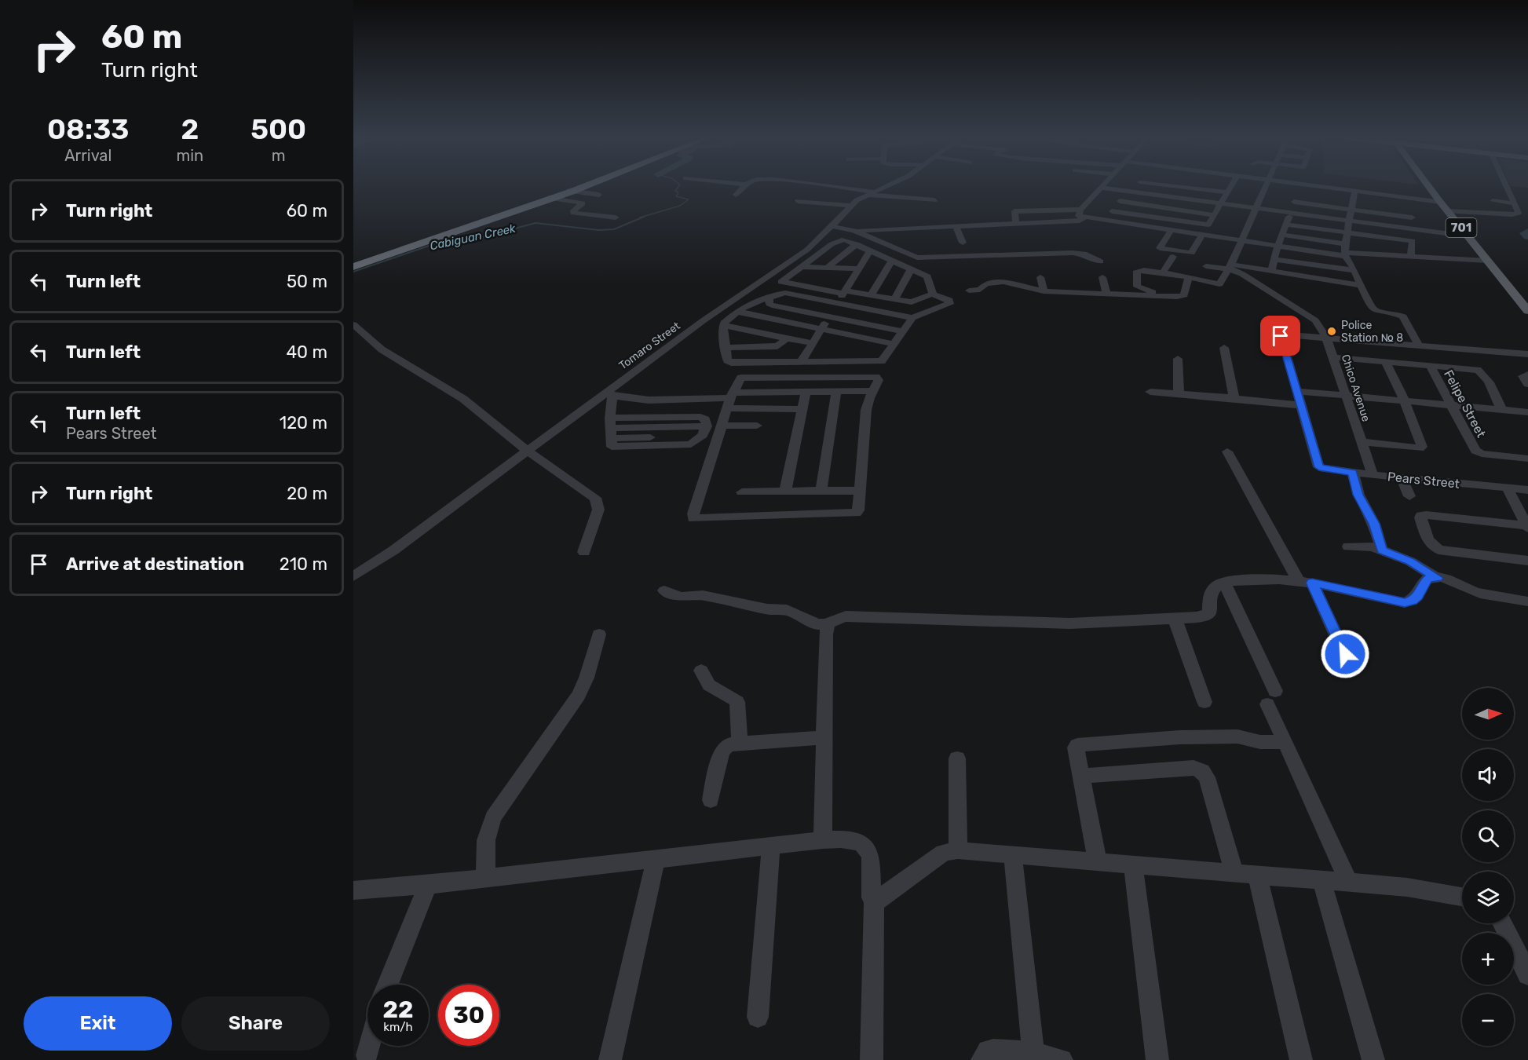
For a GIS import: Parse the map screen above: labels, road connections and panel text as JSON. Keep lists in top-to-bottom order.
{
  "streets": {
    "main road": ["701"],
    "street": [
      "Tomaro Street",
      "Chico Avenue",
      "Felipe Street",
      "Pears Street"
    ]
  },
  "crossings": [
    ["Chico Avenue", "Pears Street"]
  ],
  "water": ["Cabiguan Creek"],
  "places": ["Police Station № 8"],
  "north": "right",
  "page": {
    "turn": ["60 m", "Turn right"],
    "eta": [
      "08:33",
      "Arrival",
      "2",
      "min",
      "500",
      "m"
    ],
    "list": [
      {
        "name": "Turn right",
        "value": "60 m"
      },
      {
        "name": "Turn left",
        "value": "50 m"
      },
      {
        "name": "Turn left",
        "value": "40 m"
      },
      {
        "name": "Turn left",
        "note": "Pears Street",
        "value": "120 m"
      },
      {
        "name": "Turn right",
        "value": "20 m"
      },
      {
        "name": "Arrive at destination",
        "value": "210 m"
      }
    ],
    "map_buttons": ["+", "−"],
    "speed": "22 km/h",
    "limit": "30",
    "buttons": ["Exit", "Share"]
  }
}
